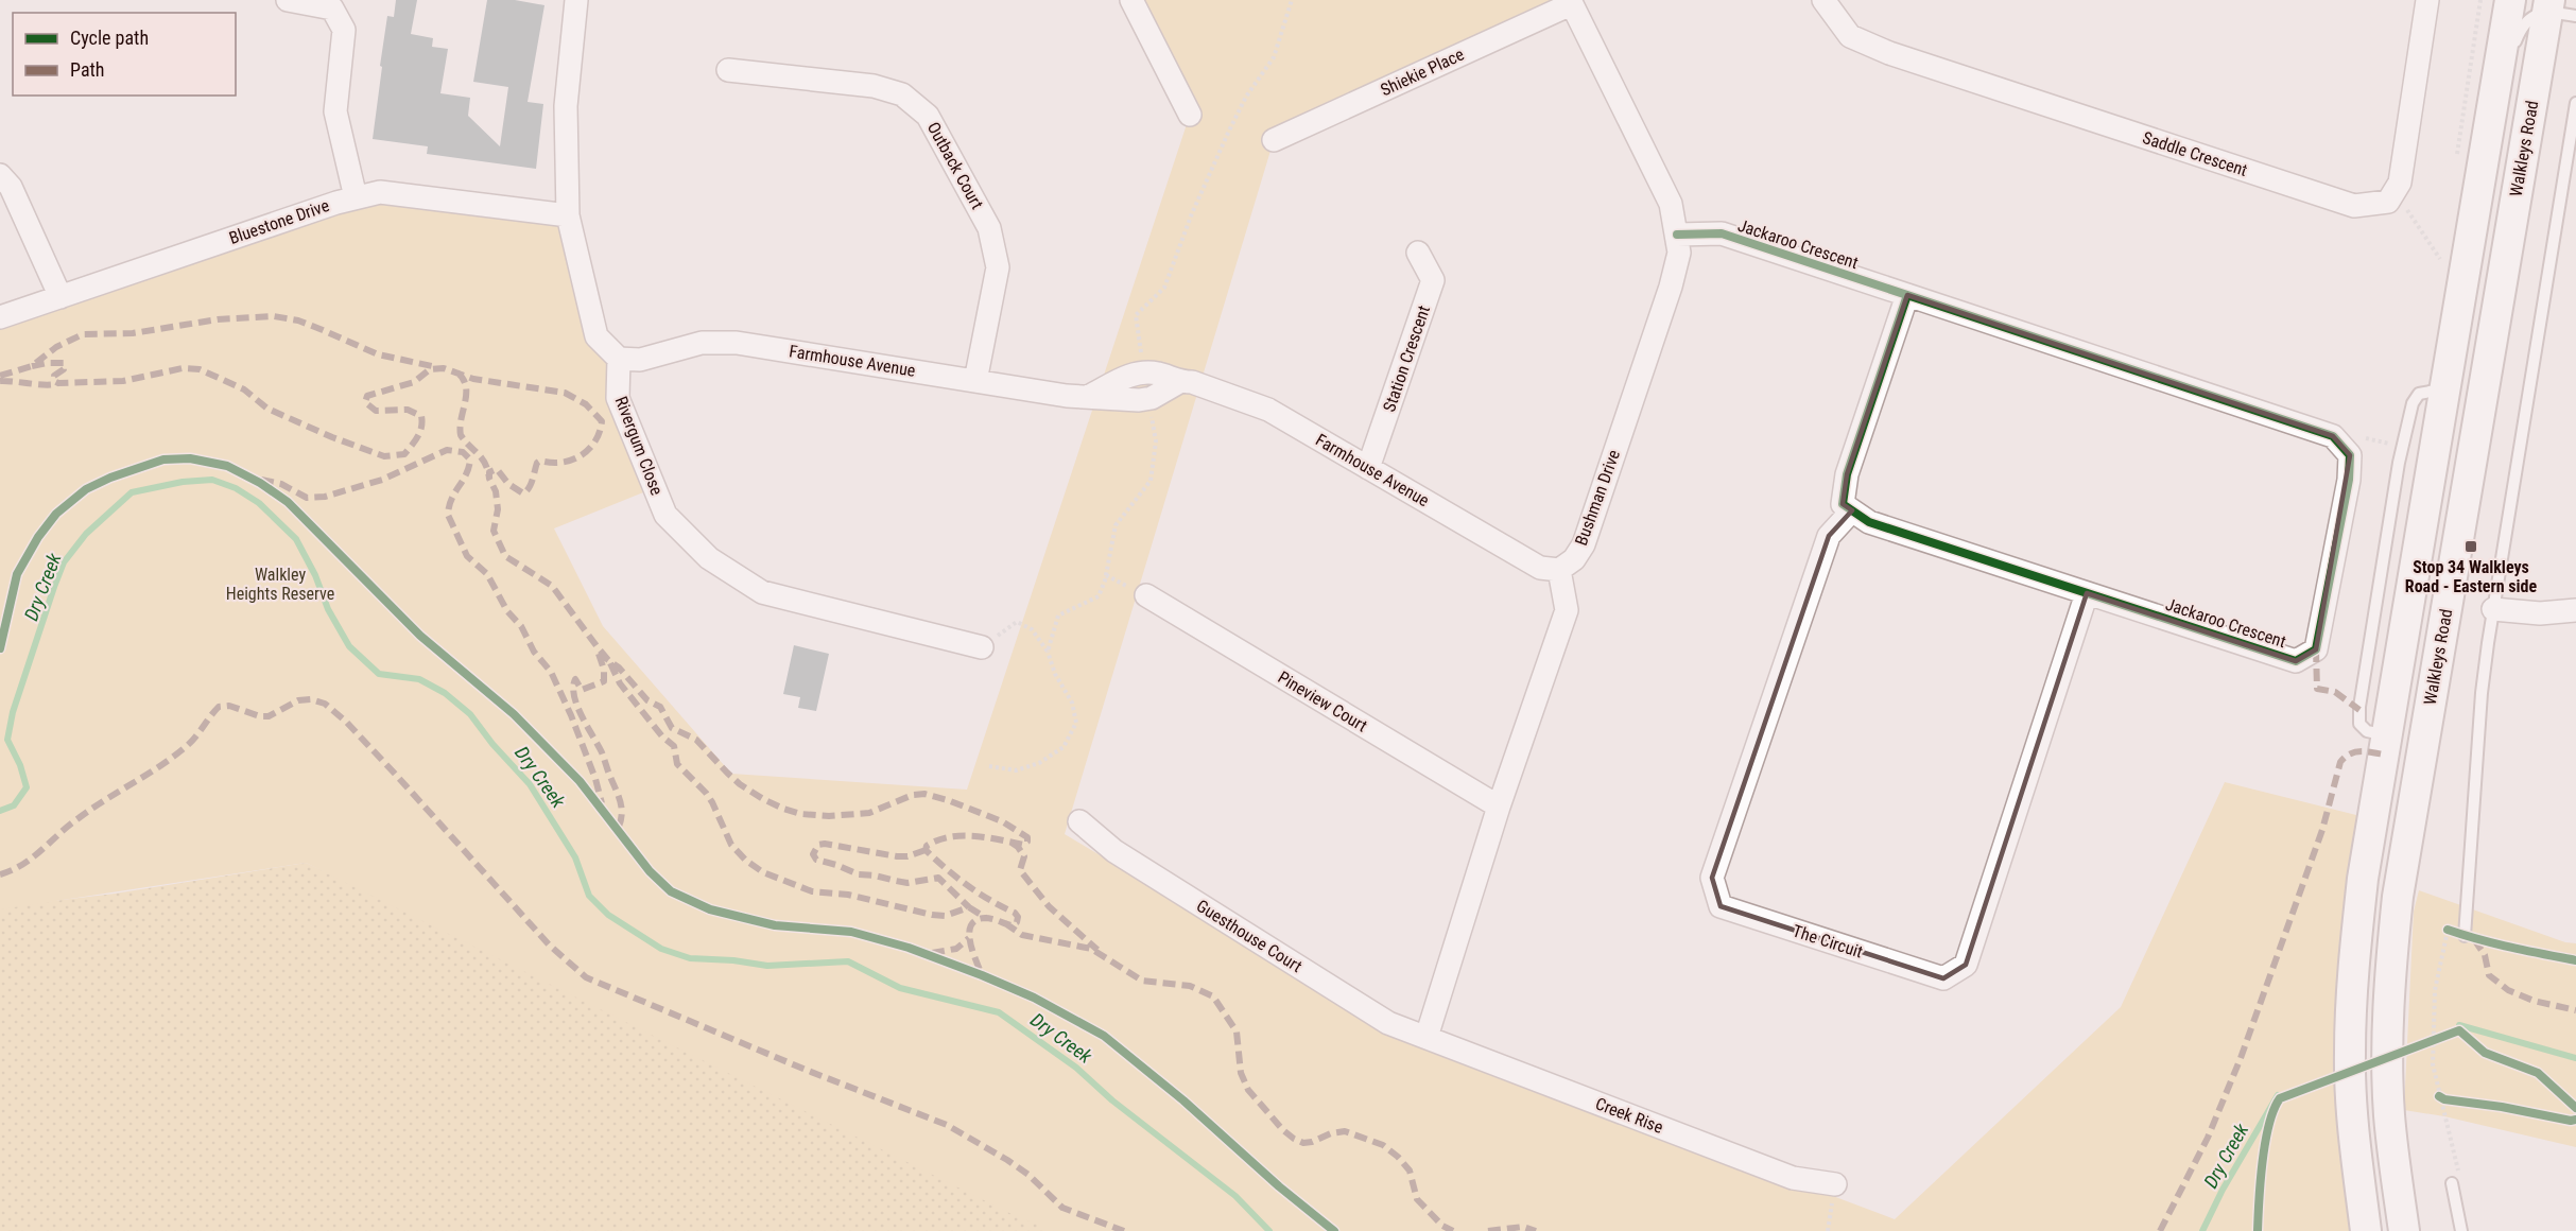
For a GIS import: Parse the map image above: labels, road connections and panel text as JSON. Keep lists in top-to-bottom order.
{
  "streets": {
    "main road": ["Walkleys Road"],
    "street": [
      "Shiekie Place",
      "Saddle Crescent",
      "Outback Court",
      "Bluestone Drive",
      "Jackaroo Crescent",
      "Station Crescent",
      "Farmhouse Avenue",
      "Rivergum Close",
      "Bushman Drive",
      "Pineview Court",
      "Guesthouse Court",
      "The Circuit",
      "Creek Rise"
    ]
  },
  "crossings": [
    ["Shiekie Place", "Bushman Drive"],
    ["Outback Court", "Farmhouse Avenue"],
    ["Jackaroo Crescent", "Bushman Drive"],
    ["Jackaroo Crescent", "The Circuit"],
    ["Station Crescent", "Farmhouse Avenue"],
    ["Farmhouse Avenue", "Rivergum Close"],
    ["Farmhouse Avenue", "Bushman Drive"],
    ["Guesthouse Court", "Creek Rise"]
  ],
  "water": ["Dry Creek"],
  "parks": ["Walkley Heights Reserve"],
  "places": {
    "transit": ["Stop 34 Walkleys Road - Eastern side"]
  },
  "legend": ["Cycle path", "Path"]
}
